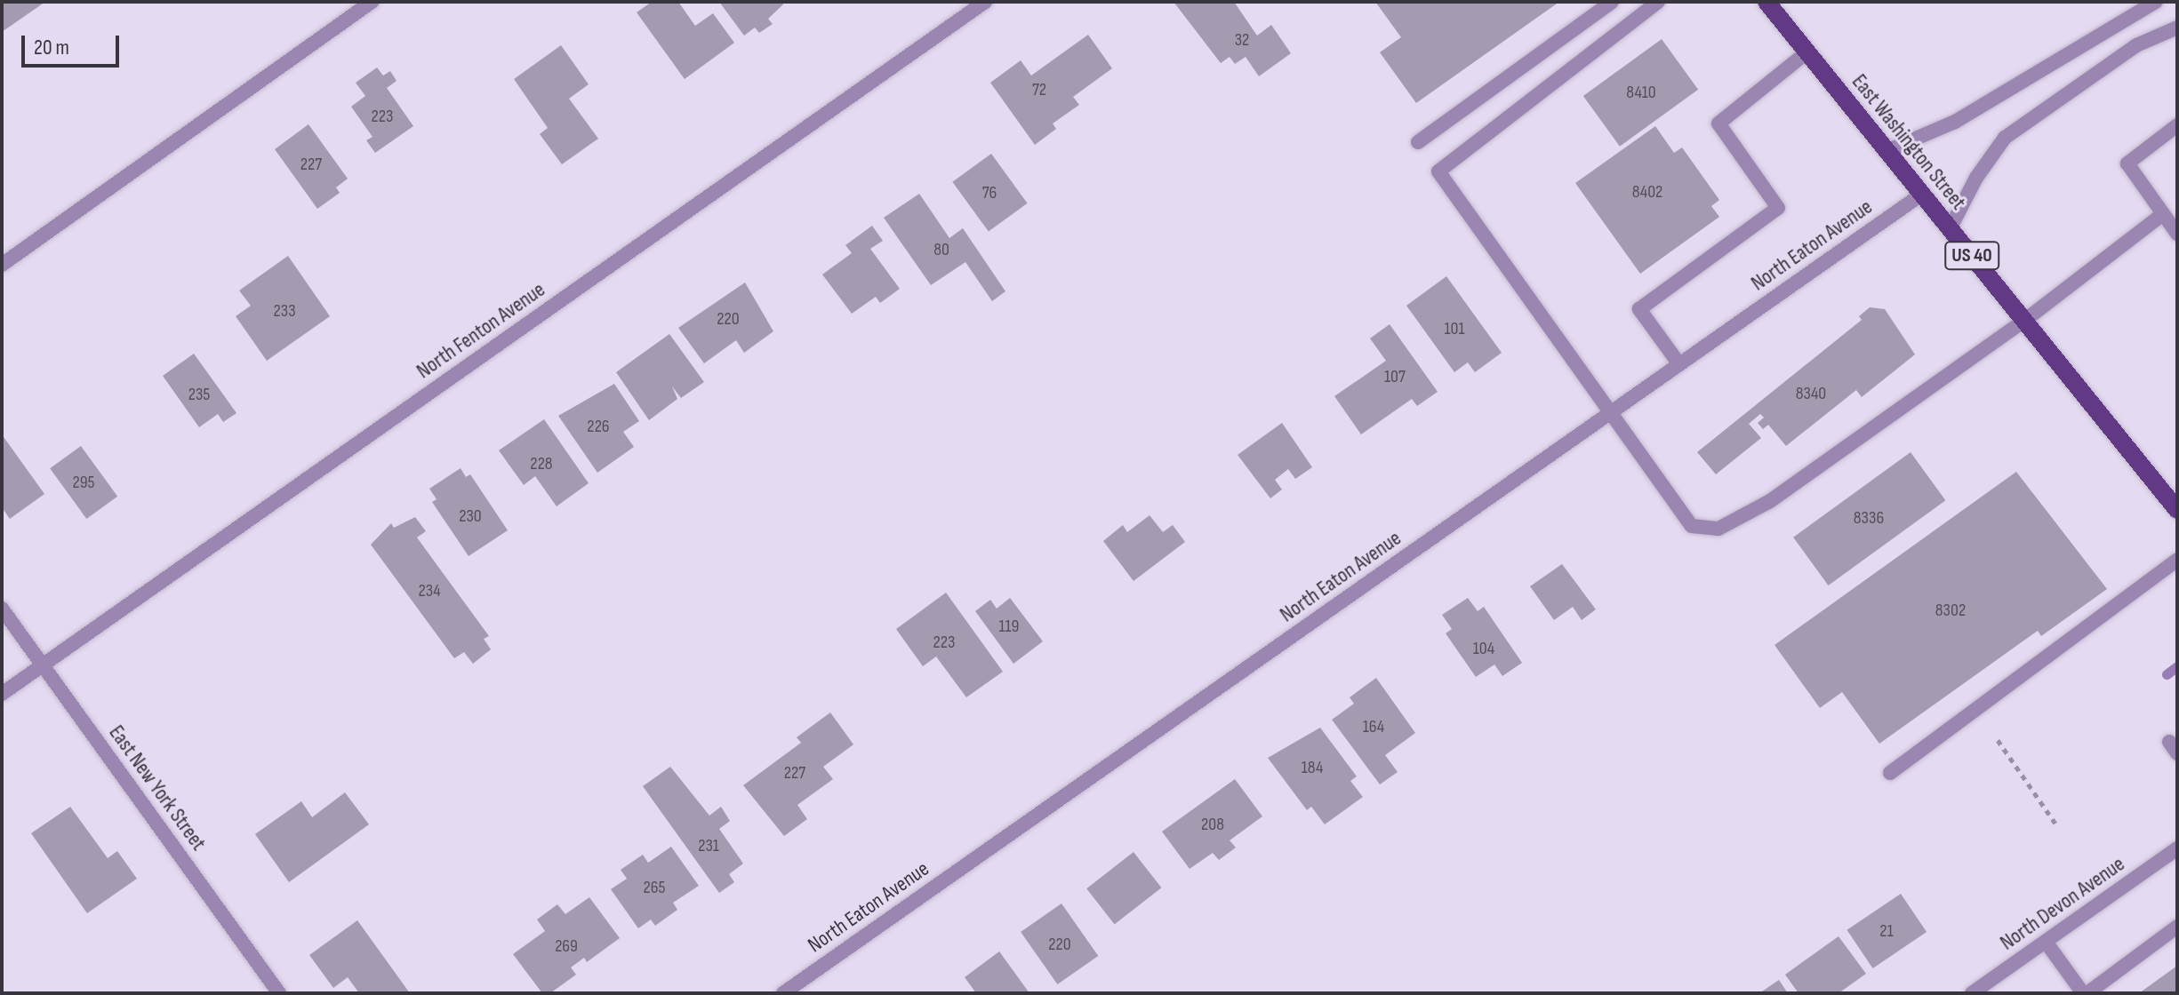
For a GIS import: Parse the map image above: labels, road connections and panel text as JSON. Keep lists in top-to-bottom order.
{
  "streets": {
    "main road": ["East Washington Street", "US 40"],
    "street": [
      "North Eaton Avenue",
      "North Fenton Avenue",
      "East New York Street",
      "North Devon Avenue"
    ]
  },
  "crossings": [
    ["East Washington Street", "North Eaton Avenue"],
    ["North Fenton Avenue", "East New York Street"]
  ],
  "house_numbers": [
    "32",
    "72",
    "8410",
    "223",
    "227",
    "8402",
    "76",
    "80",
    "233",
    "220",
    "101",
    "107",
    "8340",
    "235",
    "226",
    "228",
    "295",
    "230",
    "8336",
    "234",
    "8302",
    "119",
    "223",
    "104",
    "164",
    "184",
    "227",
    "208",
    "231",
    "265",
    "21",
    "220",
    "269"
  ],
  "scale_bar": "20 m"
}
